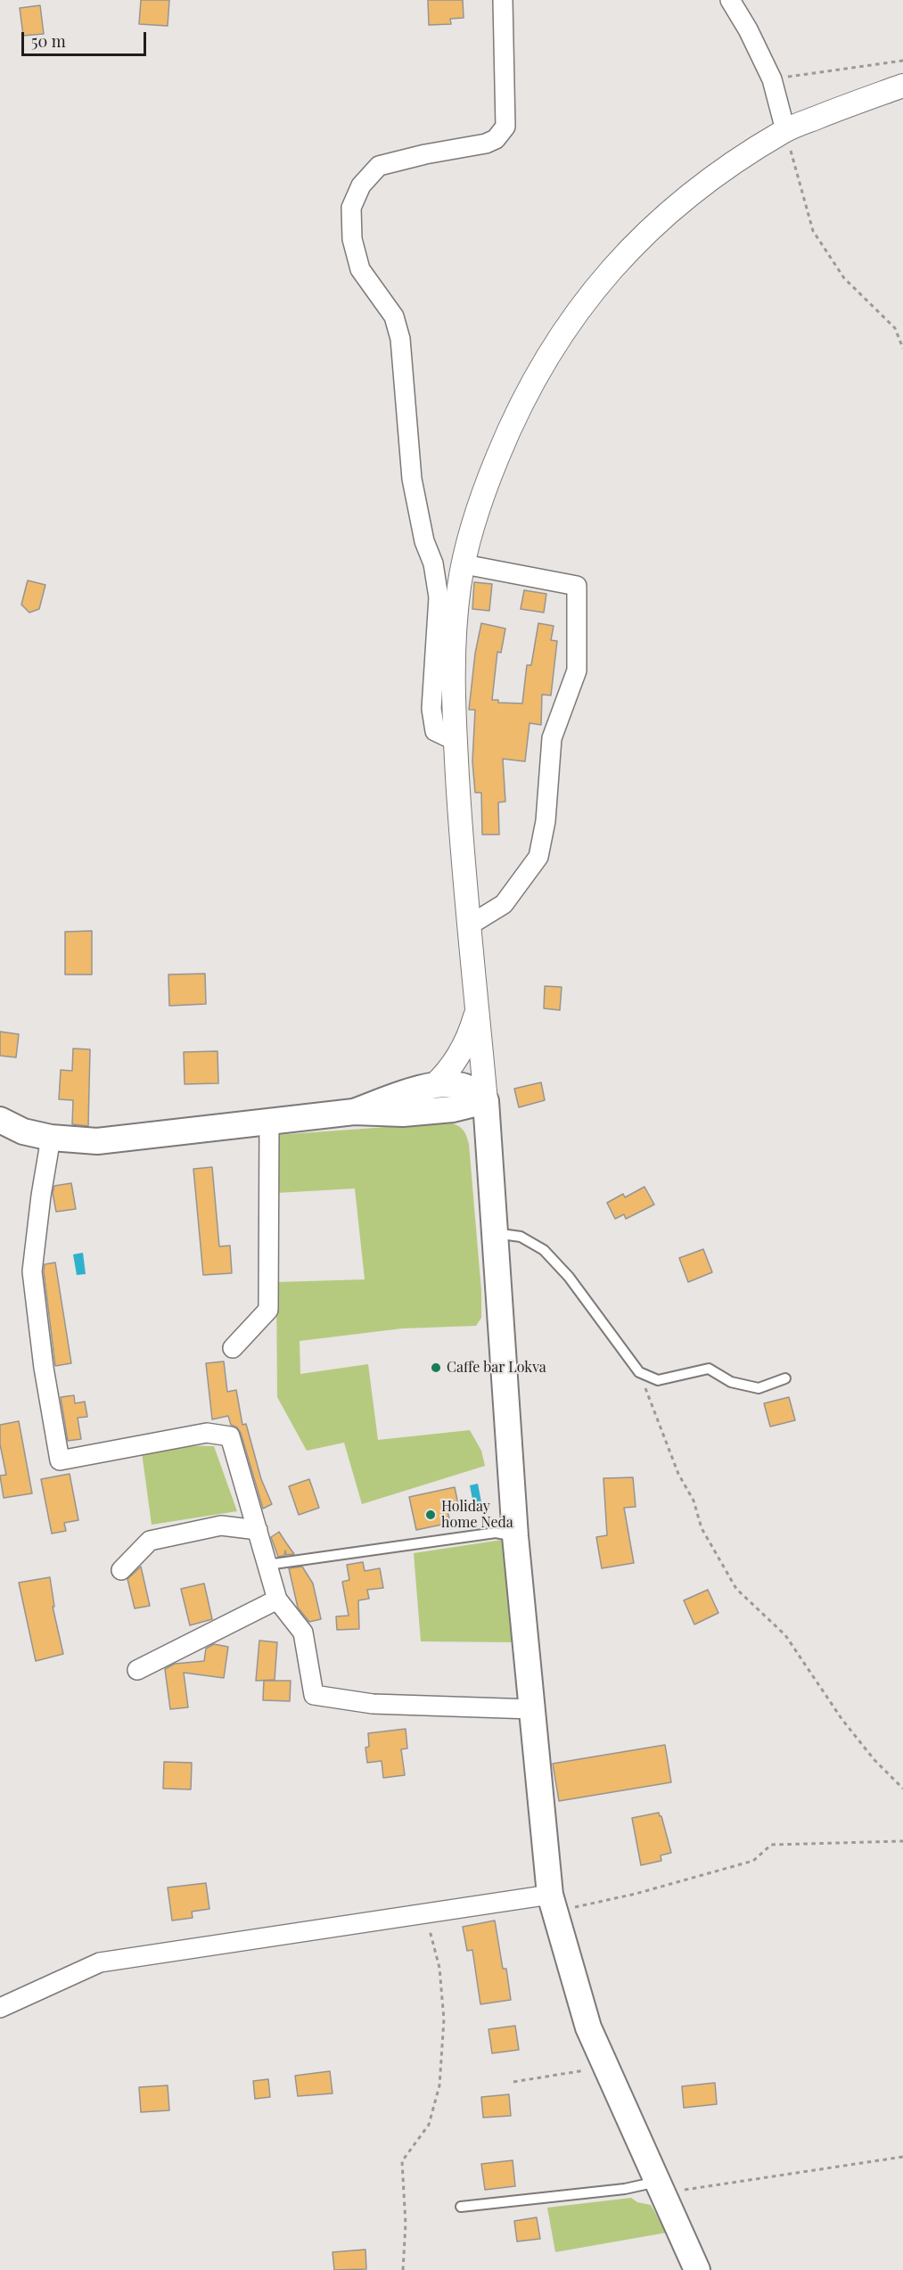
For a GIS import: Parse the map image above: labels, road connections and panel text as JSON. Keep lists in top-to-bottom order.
{
  "places": ["Caffe bar Lokva", "Holiday home Neda"],
  "scale_bar": "50 m"
}
